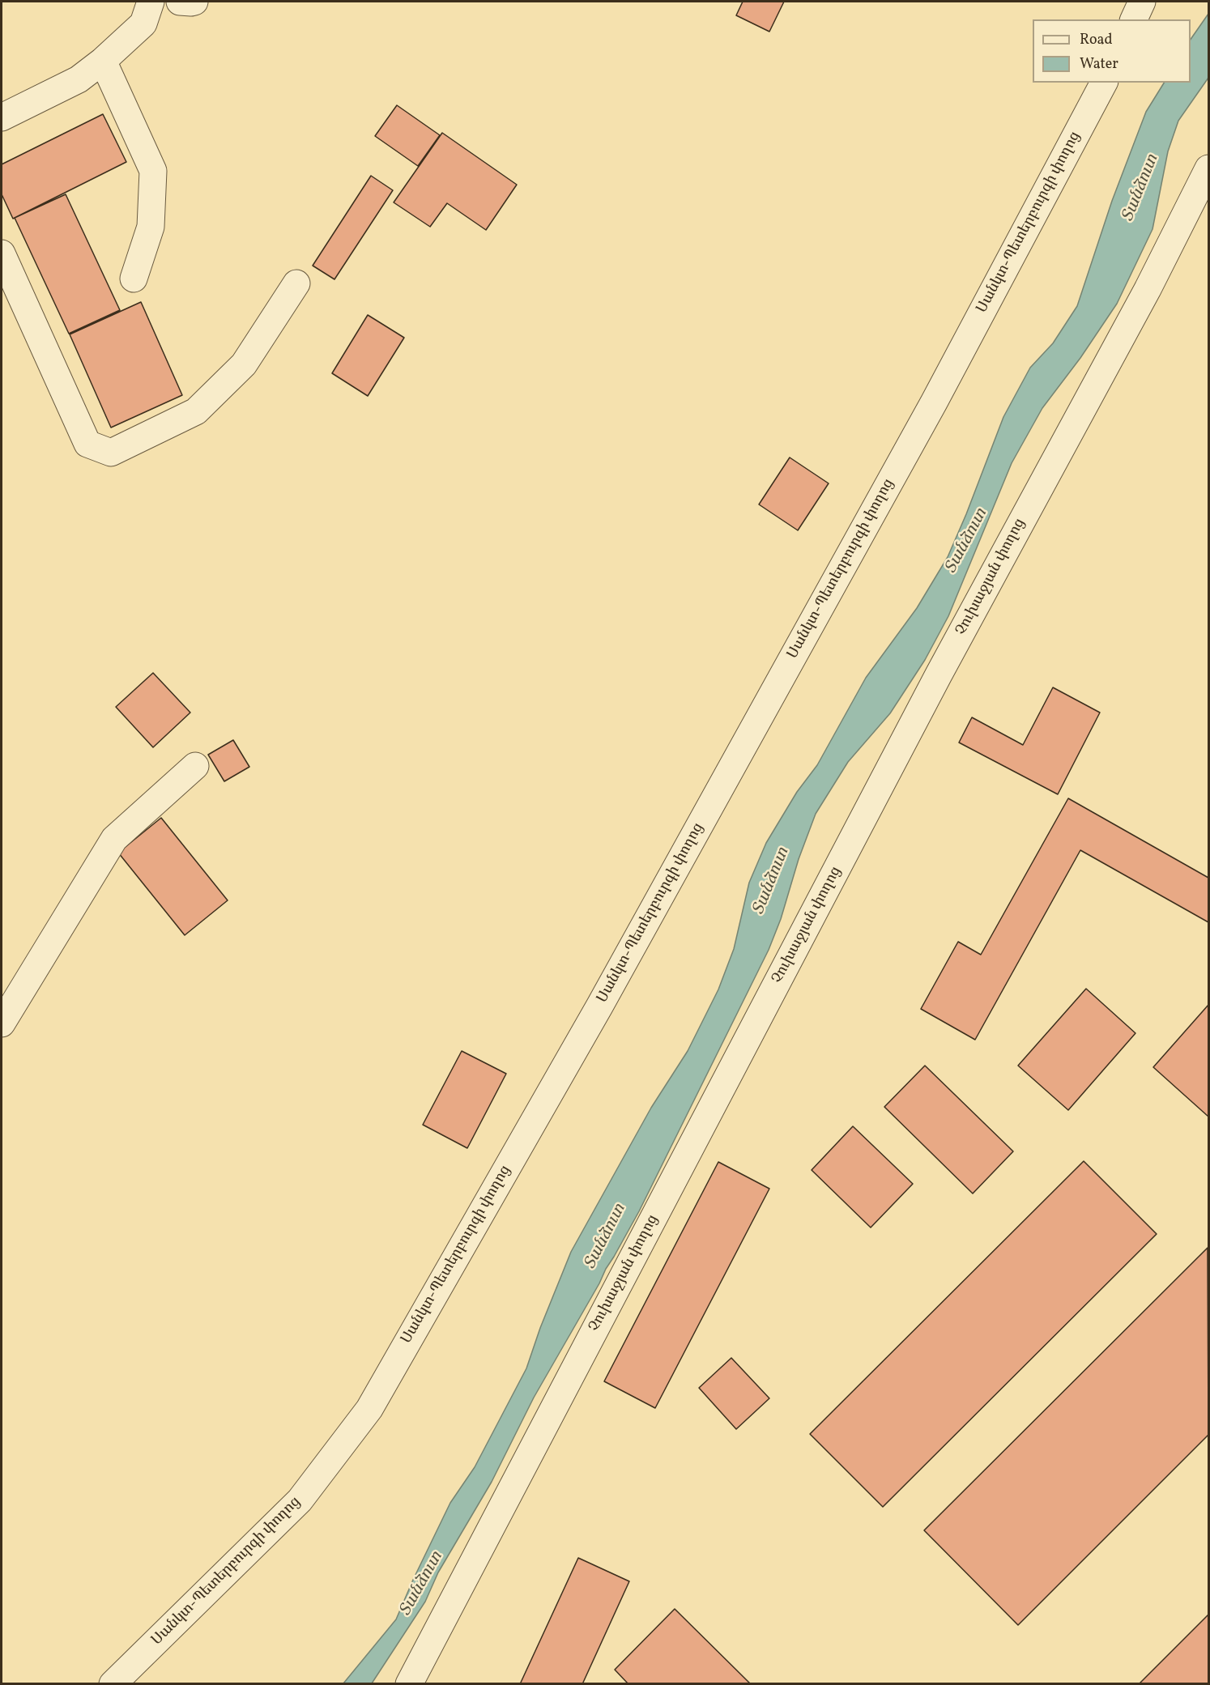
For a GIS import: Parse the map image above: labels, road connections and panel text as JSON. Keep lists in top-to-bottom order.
{
  "streets": {
    "street": ["Սանկտ-Պետերբուրգի փողոց", "Չուխաջյան փողոց"]
  },
  "water": ["Տանձուտ"],
  "legend": ["Road", "Water"]
}
